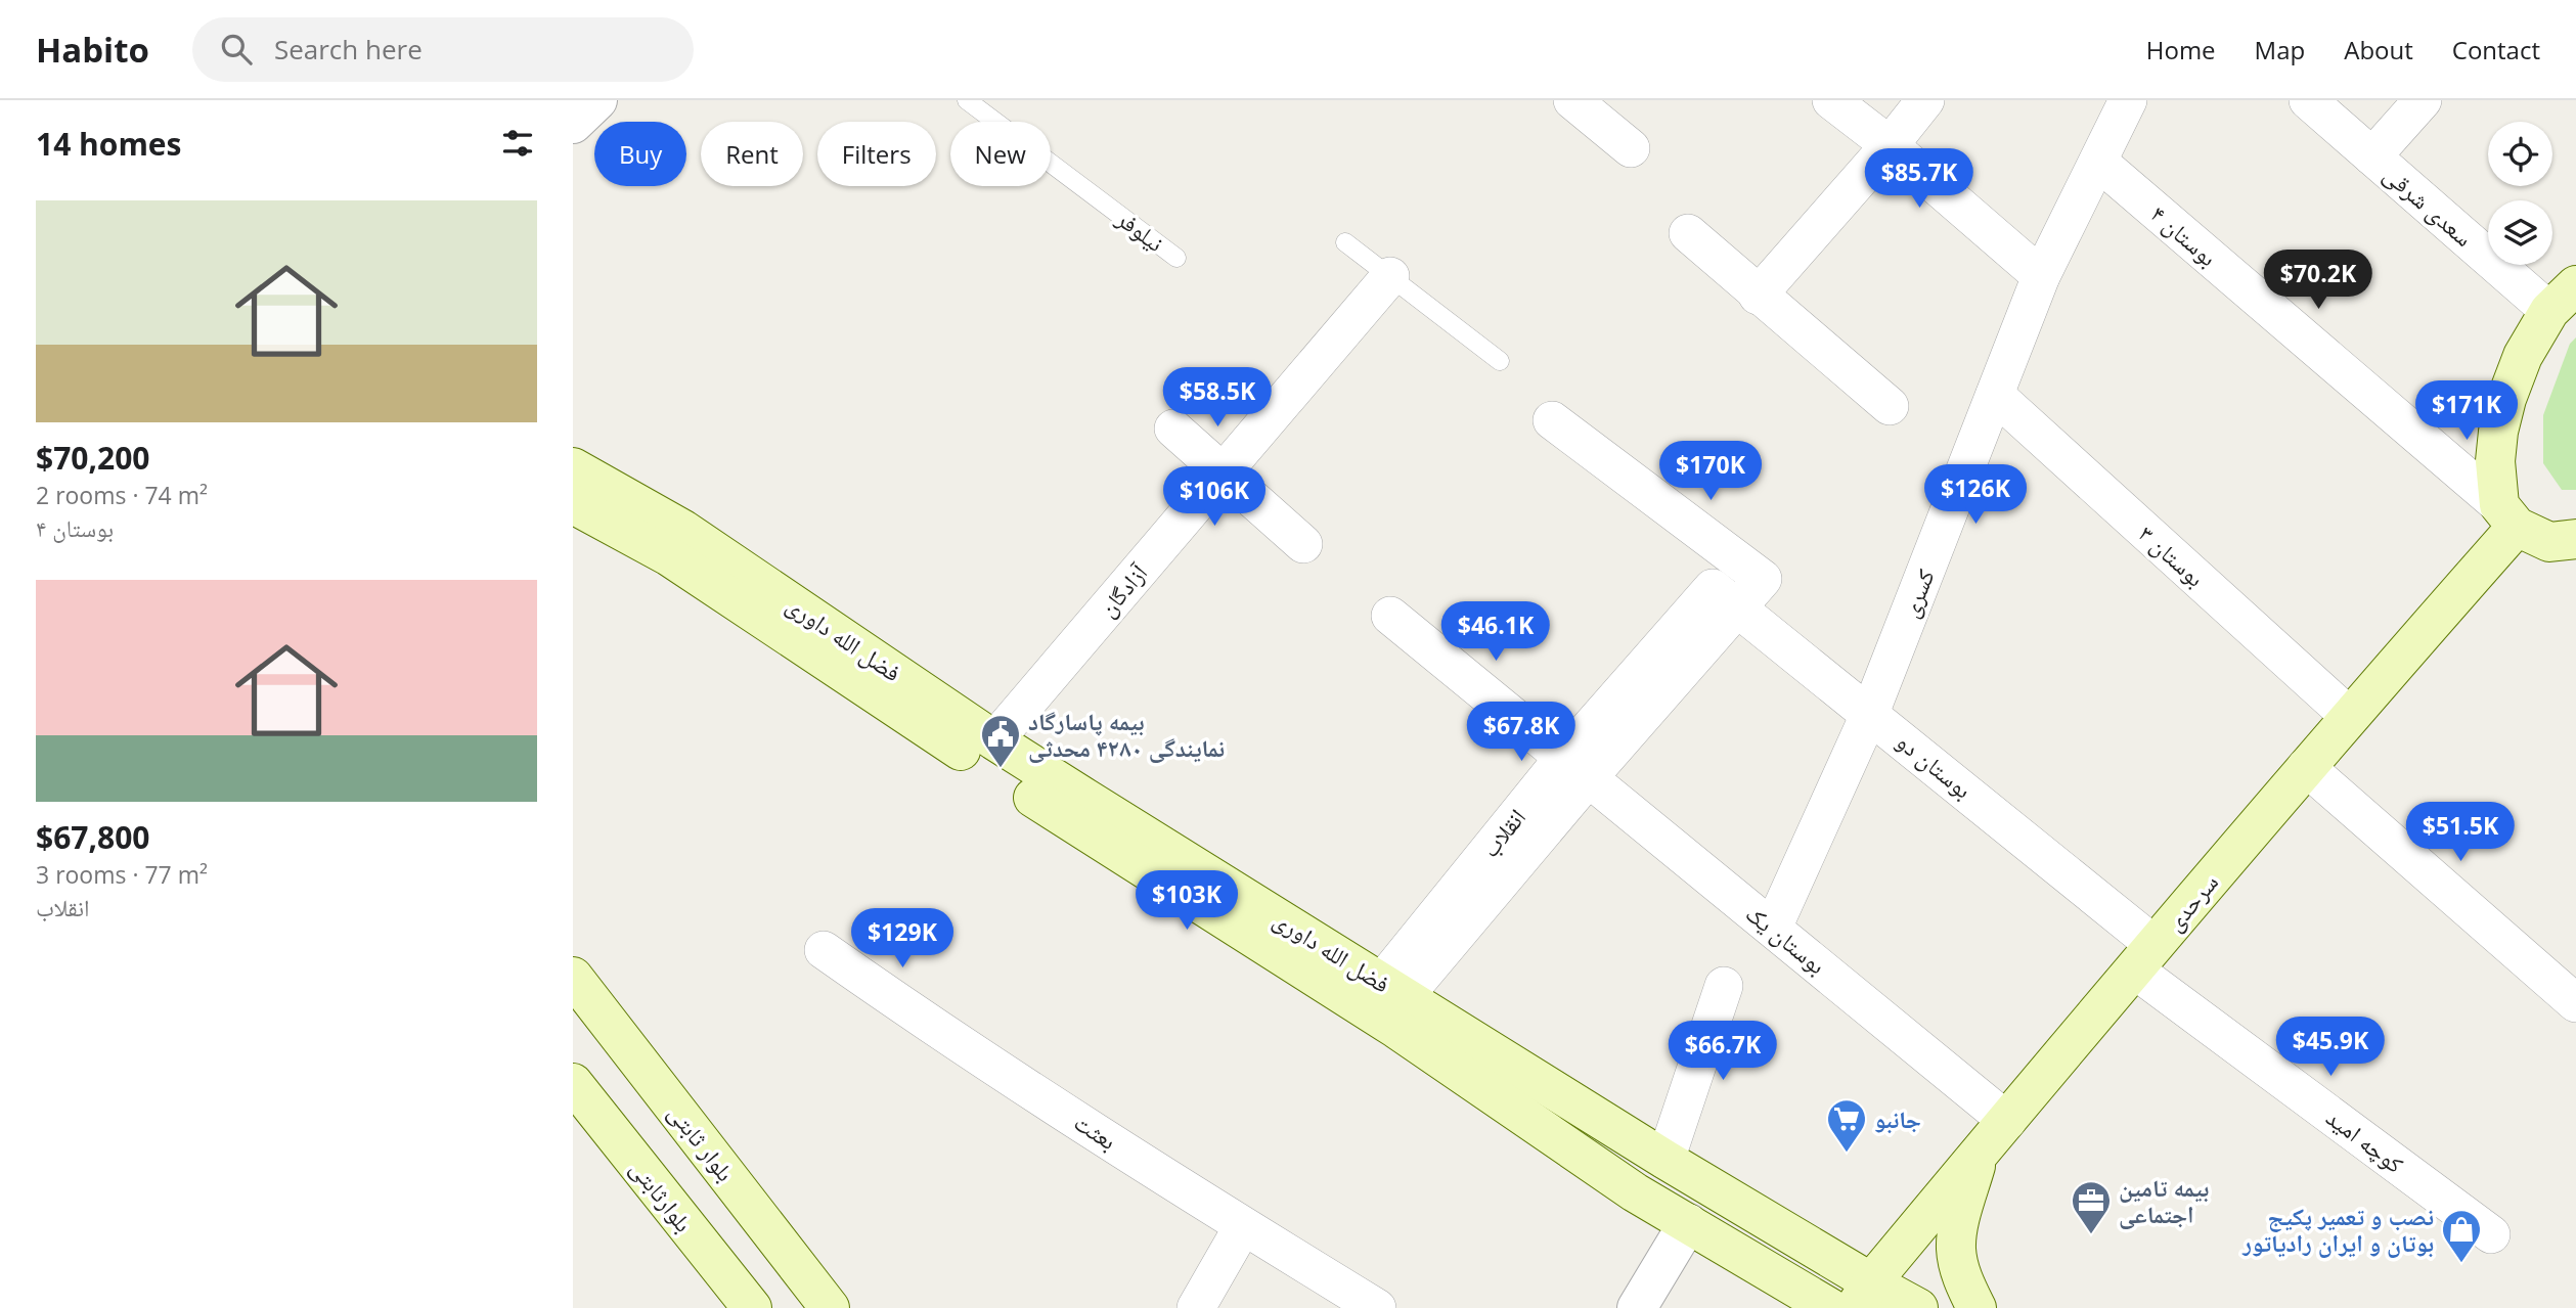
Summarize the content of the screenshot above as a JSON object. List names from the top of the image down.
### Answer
{
  "streets": {
    "main road": [
      "فضل الله داوری",
      "سرحدی",
      "بلوار ثابتی",
      "بلوارثابتی"
    ],
    "street": [
      "سعدی شرقی",
      "بوستان ۴",
      "بوستان ۳",
      "آزادگان",
      "کسری",
      "بوستان دو",
      "انقلاب",
      "بوستان یک",
      "بعثت",
      "کوچه امید"
    ],
    "lane": ["نیلوفر"]
  },
  "crossings": [
    ["بوستان ۴", "کسری"],
    ["بوستان ۴", "سرحدی"],
    ["بوستان ۳", "کسری"],
    ["بوستان ۳", "سرحدی"],
    ["آزادگان", "فضل الله داوری"],
    ["کسری", "بوستان دو"],
    ["کسری", "بوستان یک"],
    ["فضل الله داوری", "انقلاب"],
    ["فضل الله داوری", "سرحدی"],
    ["بوستان دو", "انقلاب"],
    ["بوستان دو", "سرحدی"],
    ["بوستان دو", "کوچه امید"],
    ["انقلاب", "بوستان یک"],
    ["سرحدی", "بوستان یک"],
    ["سرحدی", "کوچه امید"]
  ],
  "places": {
    "public building": ["بیمه پاسارگاد نمایندگی ۴۲۸۰ محدثی"],
    "supermarket": ["جانبو"],
    "office": ["بیمه تامین اجتماعی"],
    "shop": ["نصب و تعمیر پکیج بوتان و ایران رادیاتور"]
  },
  "page": {
    "header": "Habito",
    "search": "Search here",
    "nav": [
      "Home",
      "Map",
      "About",
      "Contact"
    ],
    "heading": "14 homes",
    "chip": [
      "Buy",
      "Rent",
      "Filters",
      "New"
    ],
    "price": [
      "$85.7K",
      "$70.2K",
      "$58.5K",
      "$171K",
      "$170K",
      "$126K",
      "$106K",
      "$46.1K",
      "$67.8K",
      "$51.5K",
      "$103K",
      "$129K",
      "$45.9K",
      "$66.7K"
    ],
    "list": [
      {
        "name": "$70,200",
        "note": "2 rooms · 74 m² · بوستان ۴"
      },
      {
        "name": "$67,800",
        "note": "3 rooms · 77 m² · انقلاب"
      }
    ]
  }
}
